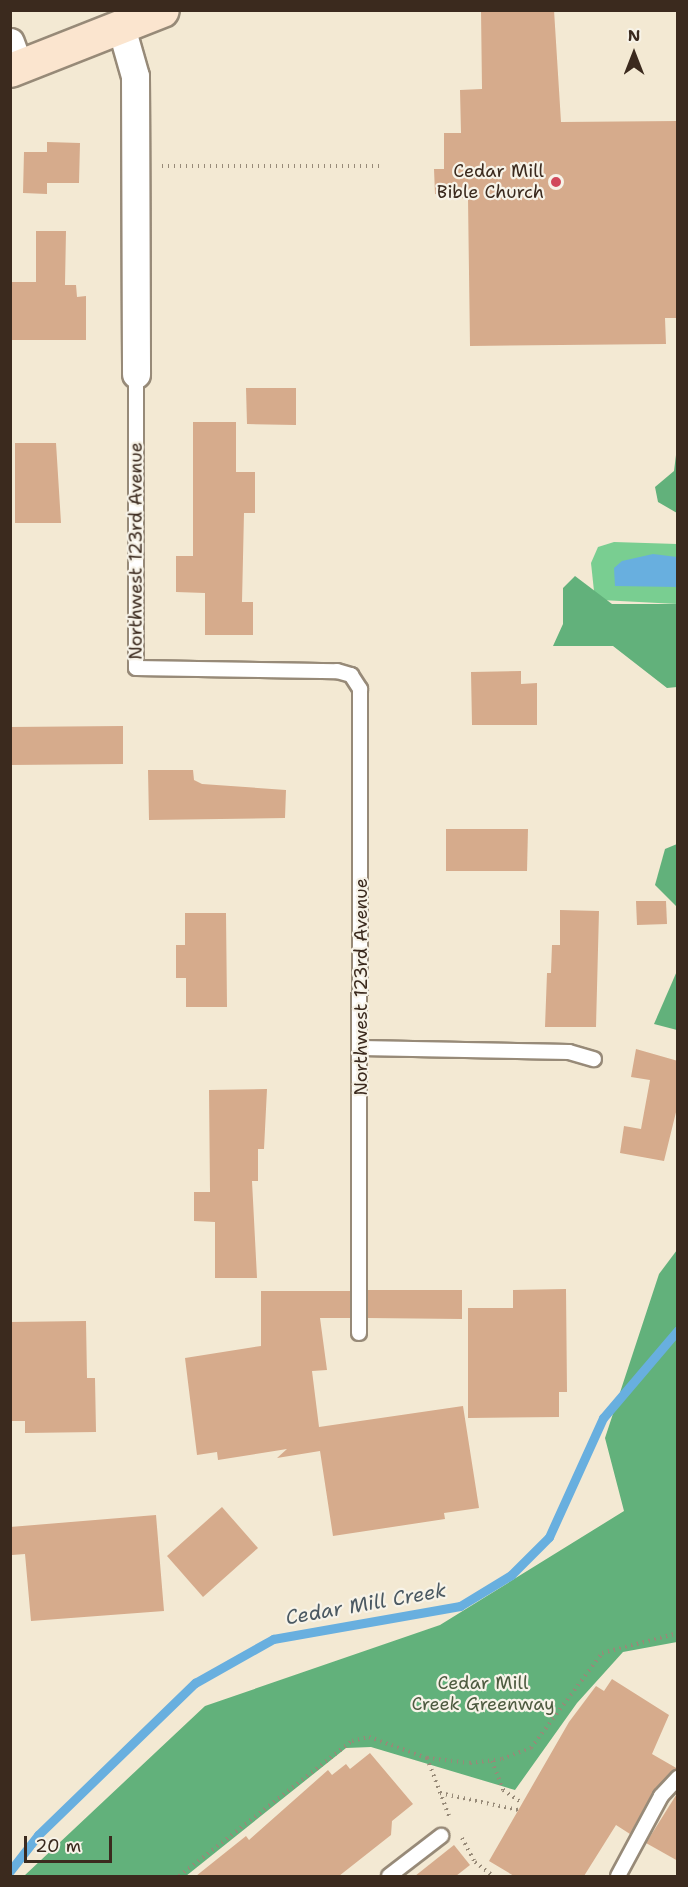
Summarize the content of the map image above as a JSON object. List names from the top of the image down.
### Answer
{
  "streets": {
    "street": ["Northwest 123rd Avenue"]
  },
  "water": ["Cedar Mill Creek"],
  "parks": ["Cedar Mill Creek Greenway"],
  "places": ["Cedar Mill Bible Church"],
  "scale_bar": "20 m",
  "north": "top"
}
